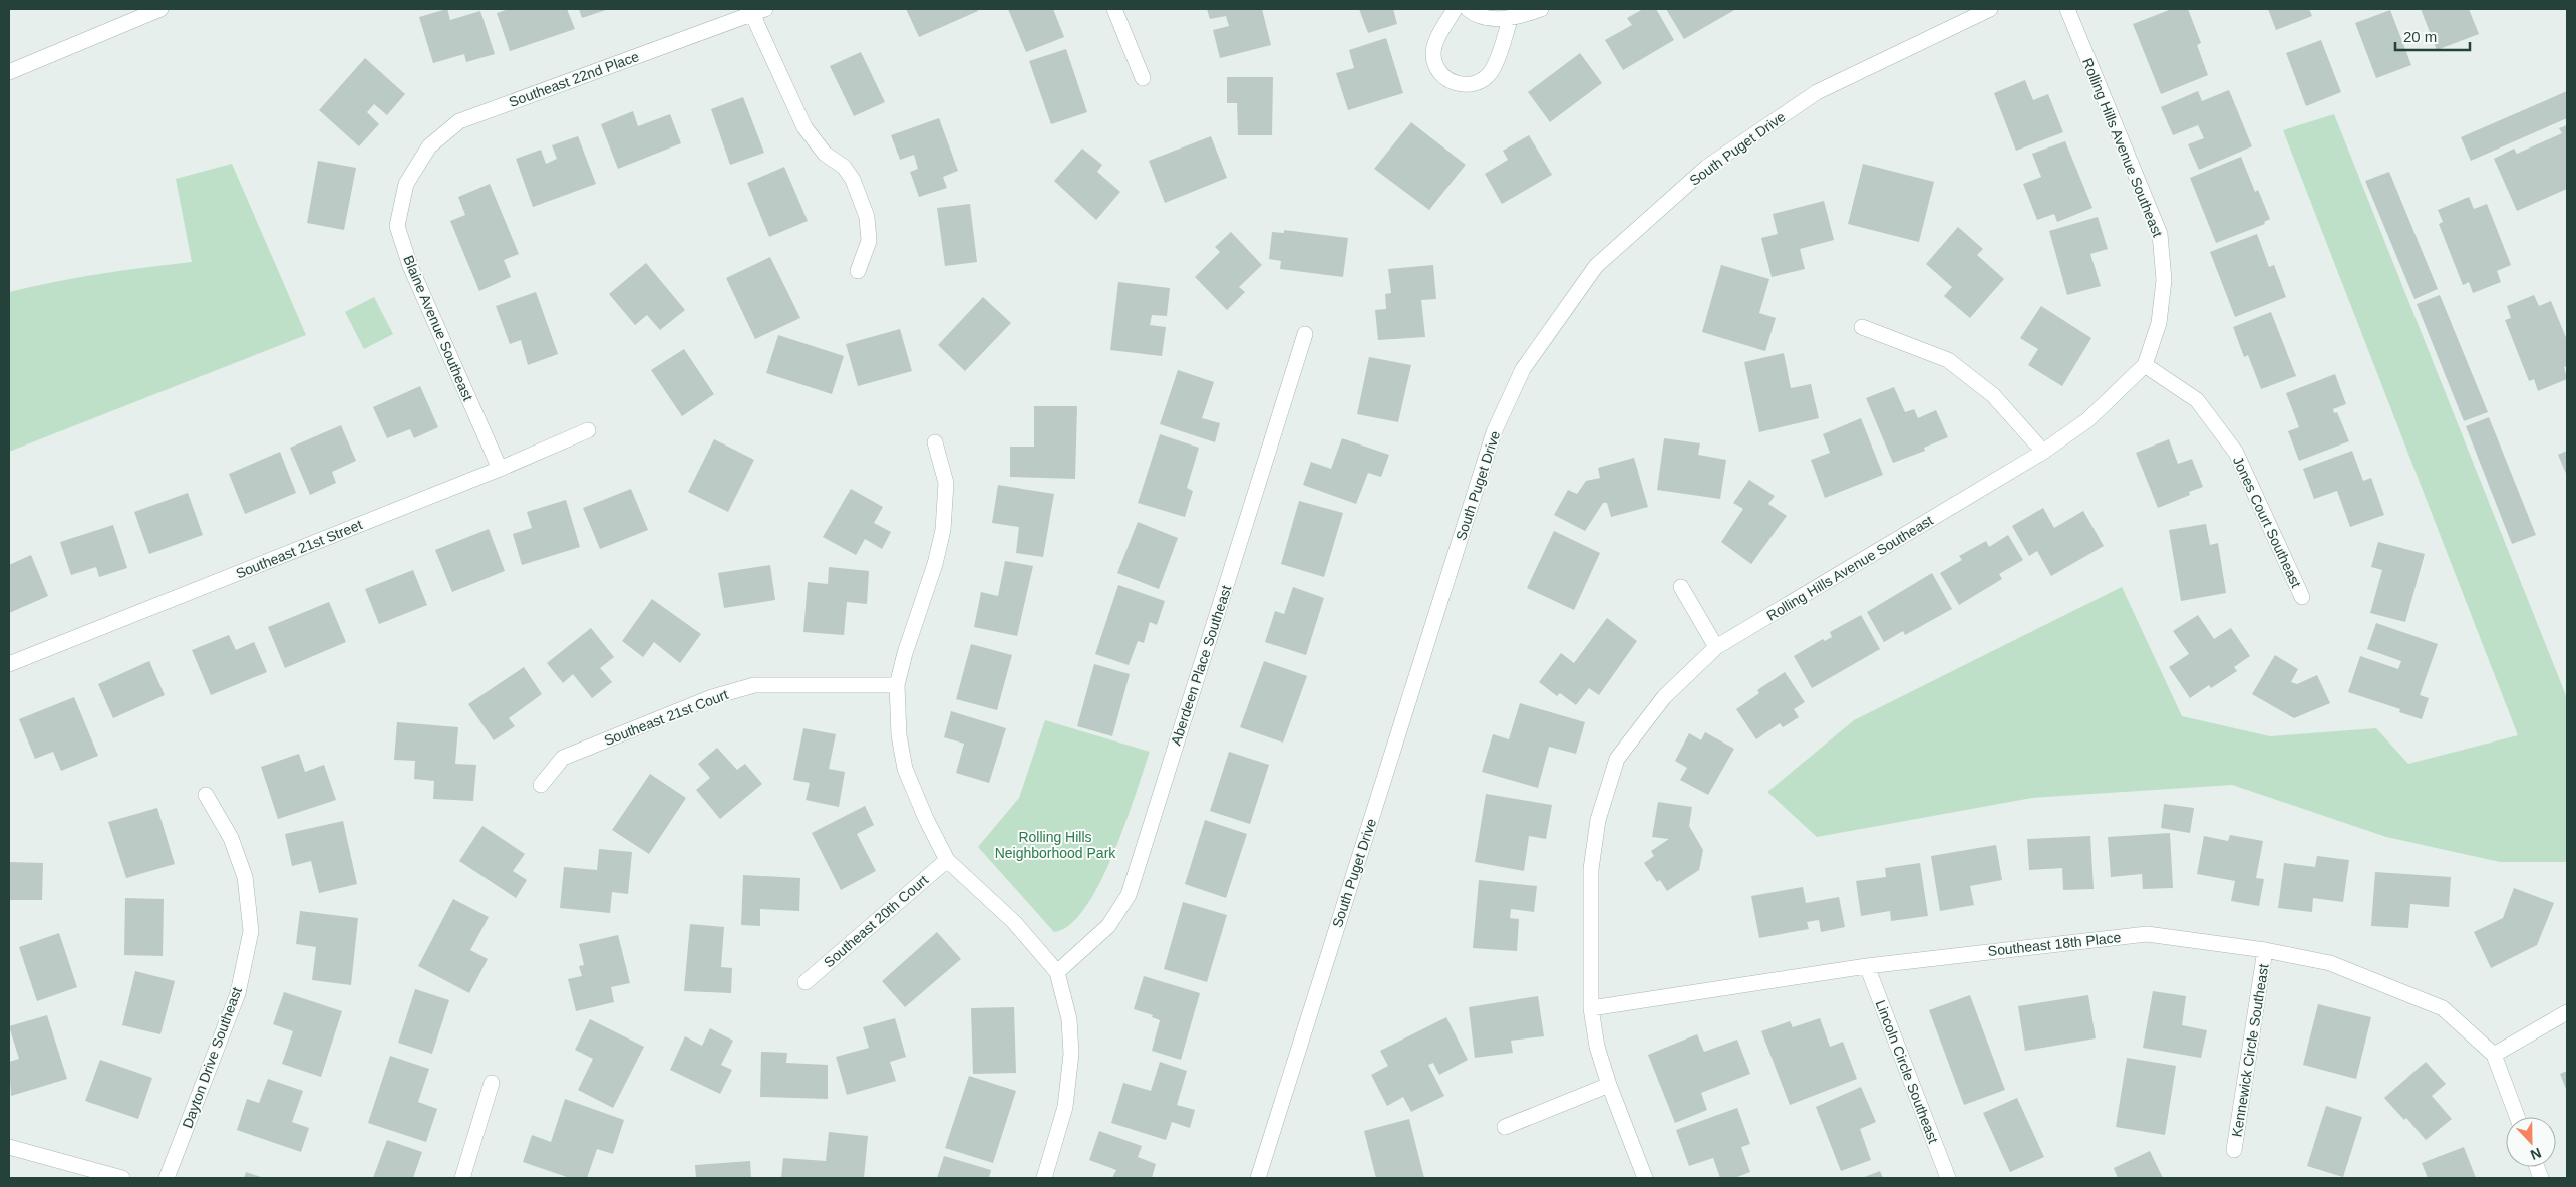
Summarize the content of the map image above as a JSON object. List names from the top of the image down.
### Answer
{
  "streets": {
    "street": [
      "Southeast 22nd Place",
      "Rolling Hills Avenue Southeast",
      "South Puget Drive",
      "Blaine Avenue Southeast",
      "Jones Court Southeast",
      "Southeast 21st Street",
      "Aberdeen Place Southeast",
      "Southeast 21st Court",
      "Southeast 20th Court",
      "Southeast 18th Place",
      "Kennewick Circle Southeast",
      "Dayton Drive Southeast",
      "Lincoln Circle Southeast"
    ]
  },
  "crossings": [
    ["Southeast 22nd Place", "Blaine Avenue Southeast"],
    ["Rolling Hills Avenue Southeast", "Jones Court Southeast"],
    ["Rolling Hills Avenue Southeast", "Southeast 18th Place"],
    ["Blaine Avenue Southeast", "Southeast 21st Street"],
    ["Southeast 18th Place", "Kennewick Circle Southeast"],
    ["Southeast 18th Place", "Lincoln Circle Southeast"]
  ],
  "parks": ["Rolling Hills Neighborhood Park"],
  "scale_bar": "20 m",
  "north": "bottom"
}
